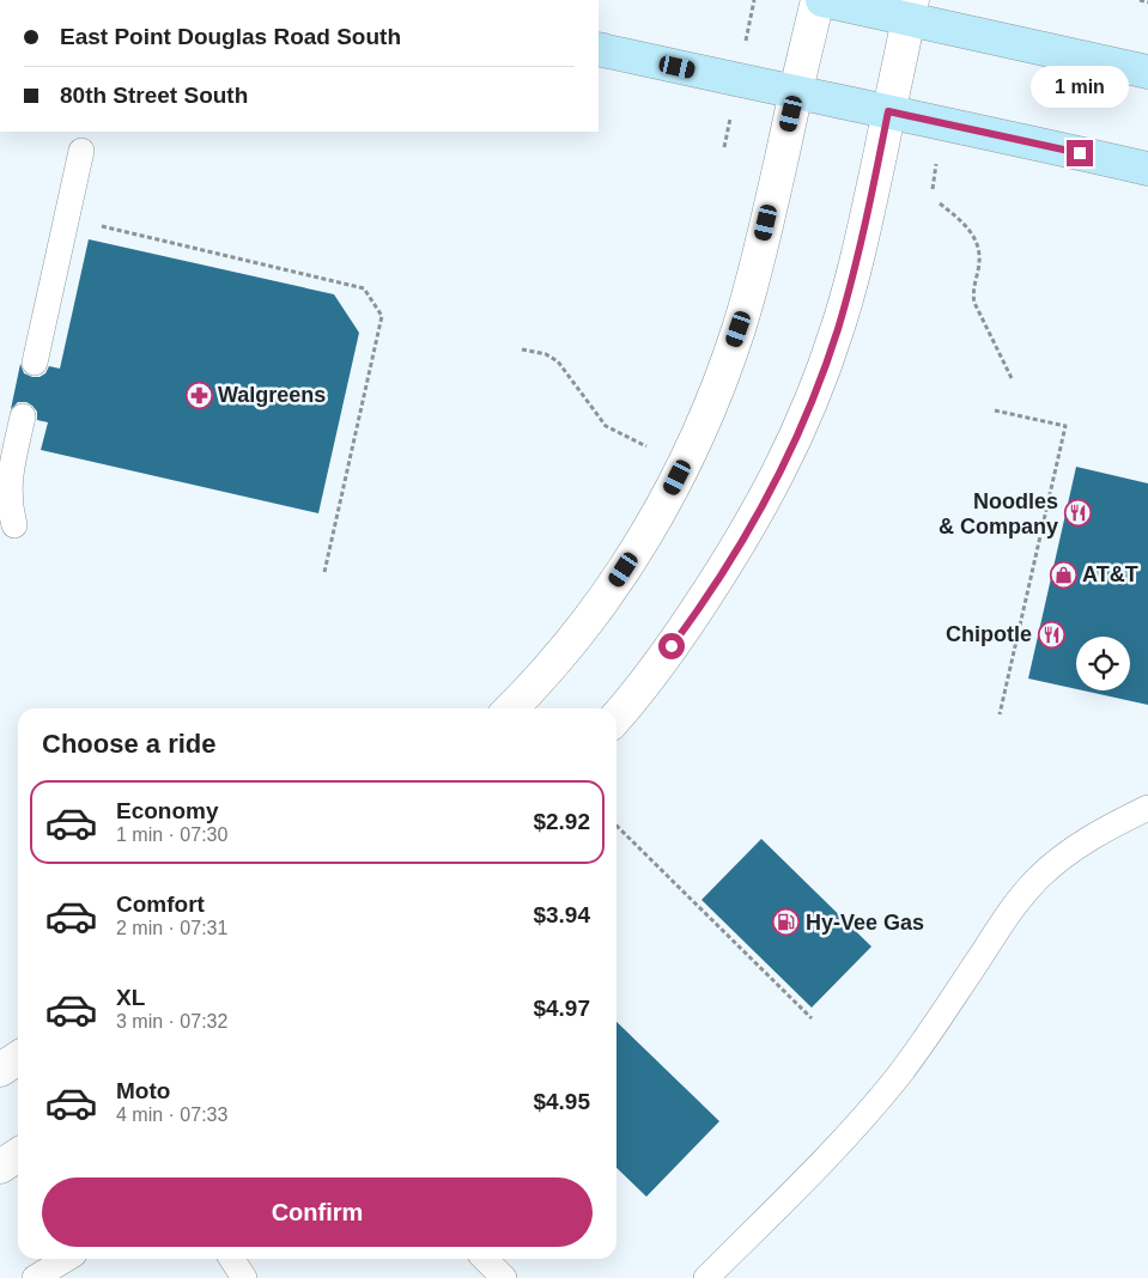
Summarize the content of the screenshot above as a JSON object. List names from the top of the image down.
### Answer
{
  "places": {
    "pharmacy": ["Walgreens"],
    "restaurant": ["Noodles & Company", "Chipotle"],
    "shop": ["AT&T"],
    "fuel station": ["Hy-Vee Gas"]
  },
  "page": {
    "banner": ["East Point Douglas Road South", "80th Street South"],
    "bubble": "1 min",
    "heading": "Choose a ride",
    "list": [
      {
        "name": "Economy",
        "note": "1 min · 07:30",
        "value": "$2.92"
      },
      {
        "name": "Comfort",
        "note": "2 min · 07:31",
        "value": "$3.94"
      },
      {
        "name": "XL",
        "note": "3 min · 07:32",
        "value": "$4.97"
      },
      {
        "name": "Moto",
        "note": "4 min · 07:33",
        "value": "$4.95"
      }
    ],
    "buttons": "Confirm"
  }
}
